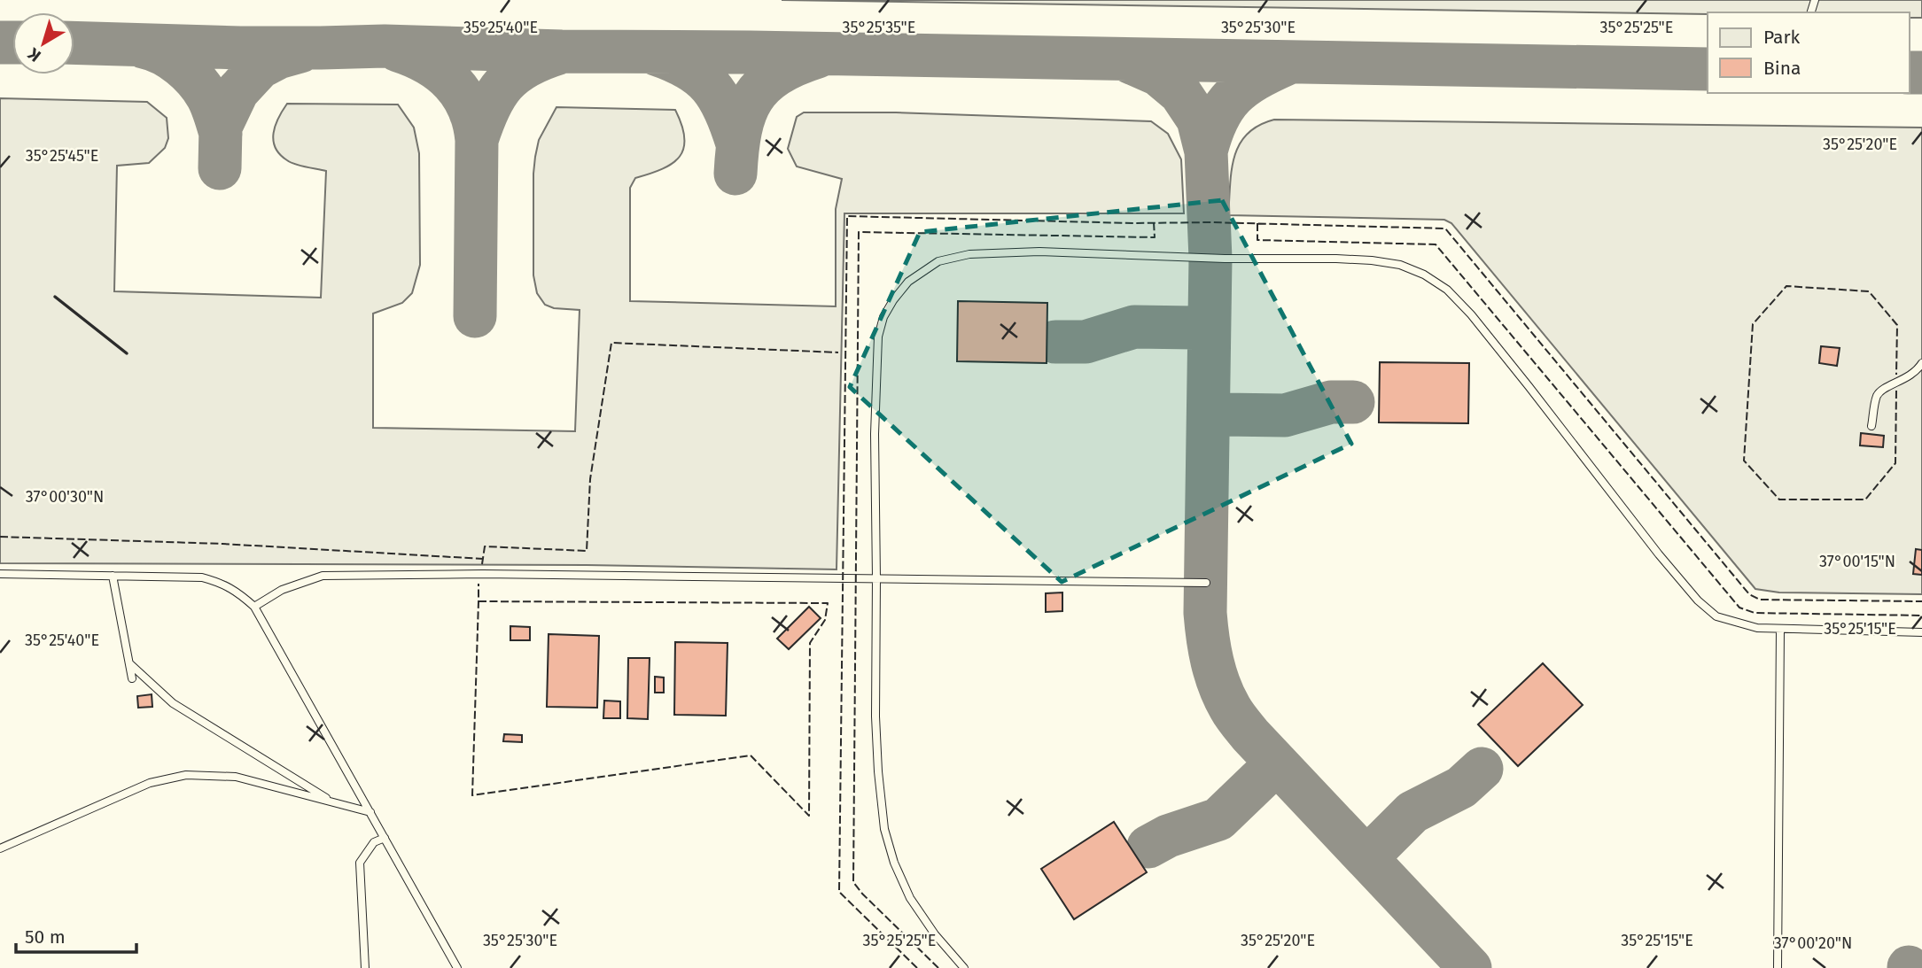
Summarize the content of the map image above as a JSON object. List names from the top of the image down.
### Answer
{
  "legend": ["Park", "Bina"],
  "scale_bar": "50 m",
  "north": "bottom left",
  "coordinates": [
    "35°25'40\"E",
    "35°25'35\"E",
    "35°25'30\"E",
    "35°25'25\"E",
    "35°25'20\"E",
    "35°25'45\"E",
    "37°00'30\"N",
    "37°00'15\"N",
    "35°25'15\"E",
    "37°00'20\"N"
  ]
}
